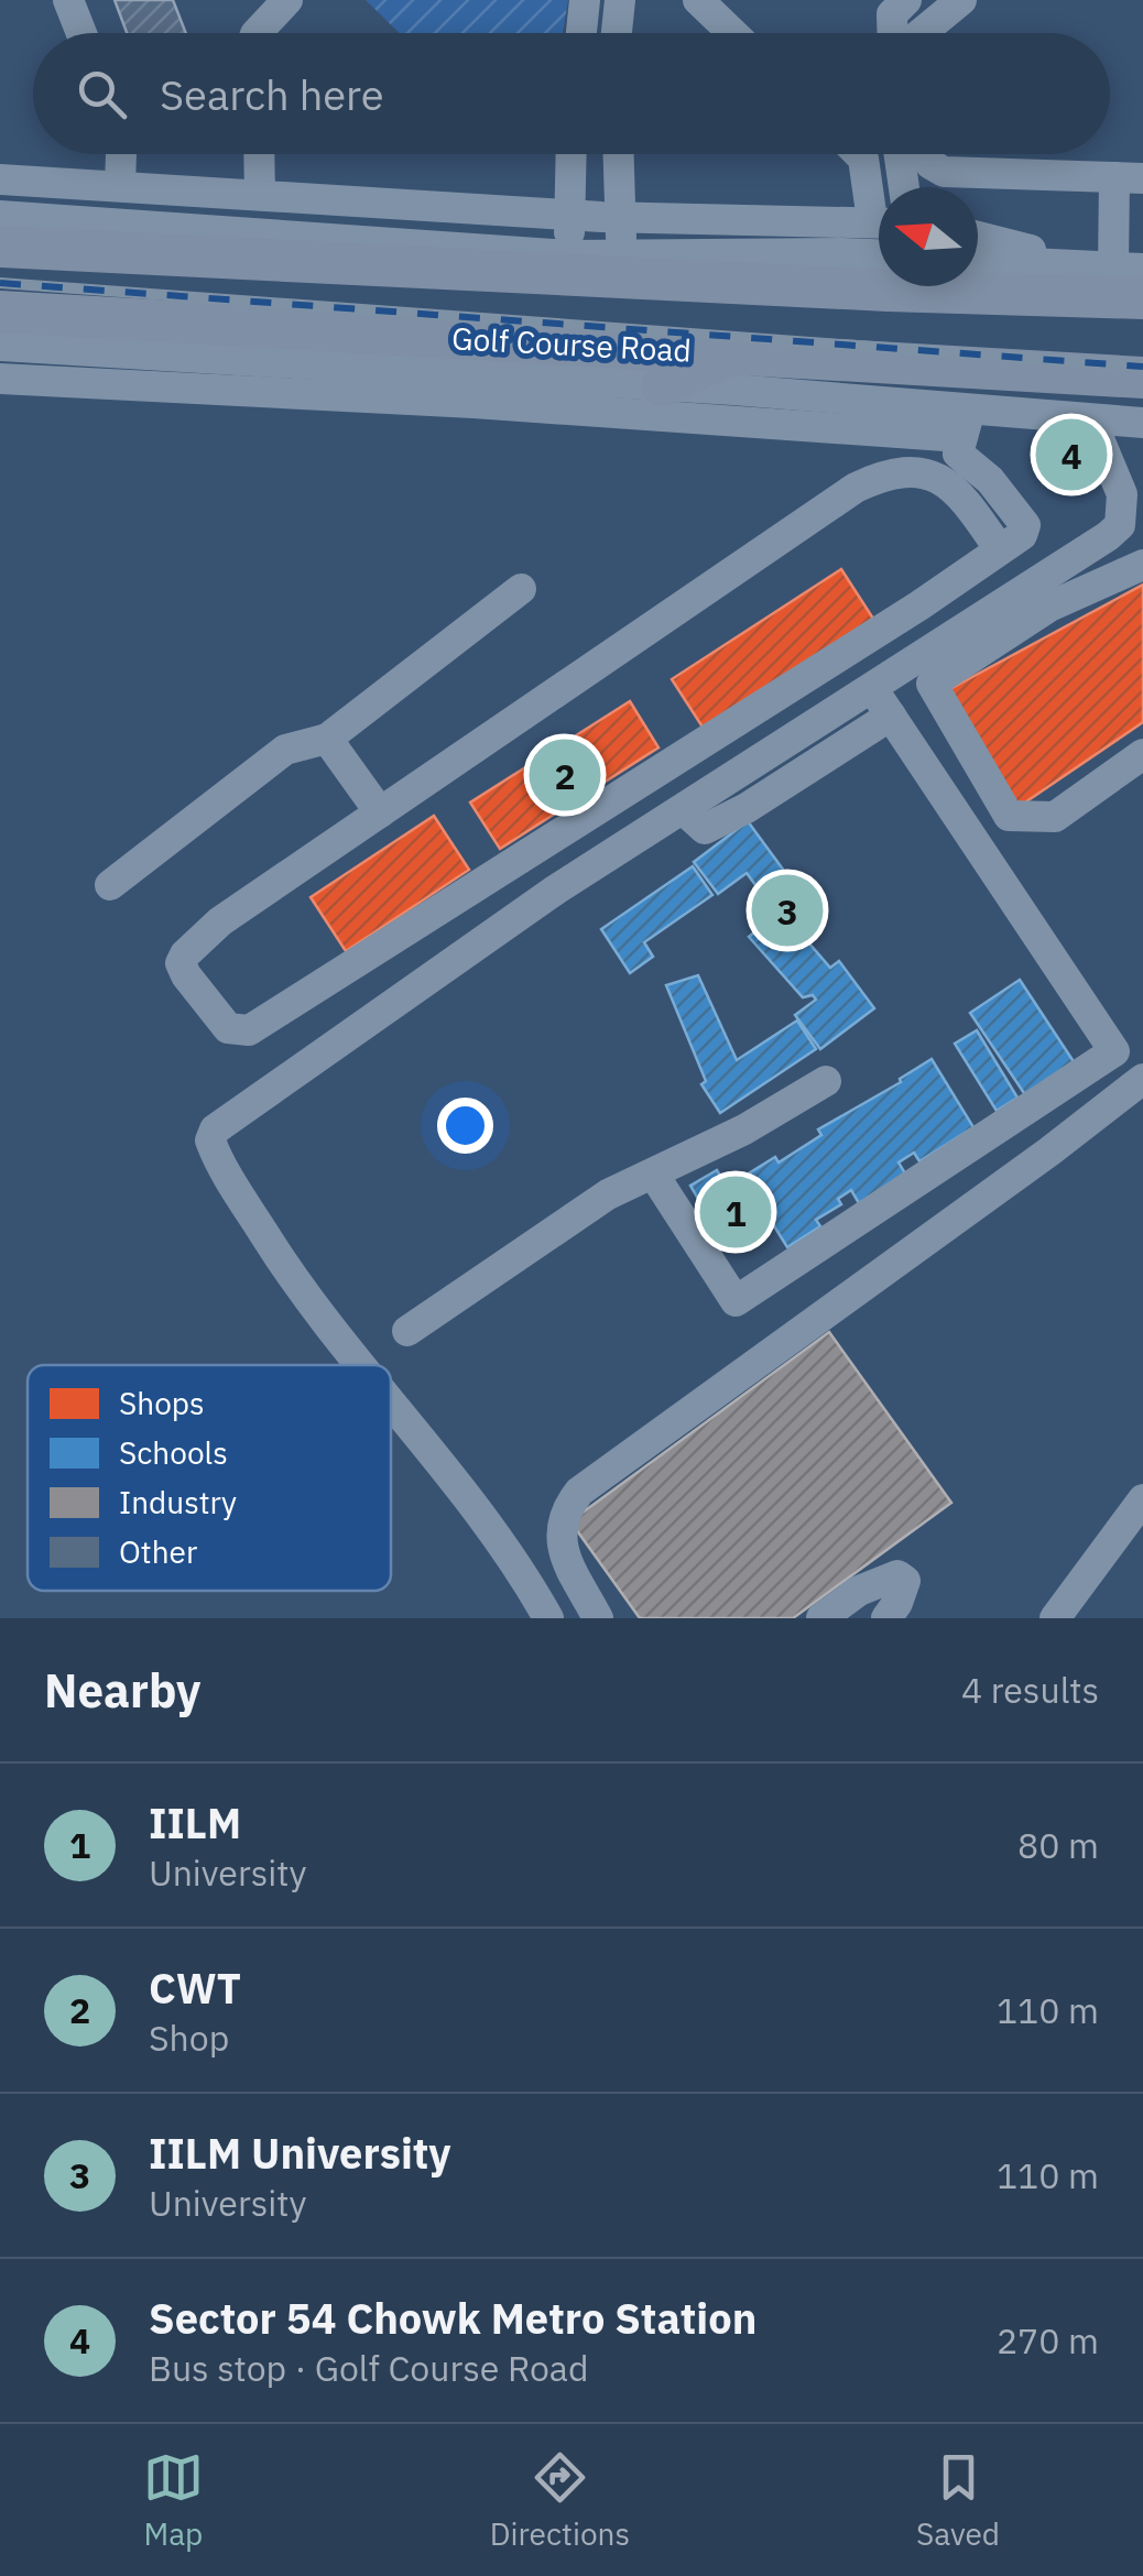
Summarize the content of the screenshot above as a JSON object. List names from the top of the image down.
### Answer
{
  "streets": {
    "main road": ["Golf Course Road"]
  },
  "legend": [
    "Shops",
    "Schools",
    "Industry",
    "Other"
  ],
  "north": "left",
  "page": {
    "search": "Search here",
    "pins": [
      "4",
      "2",
      "3",
      "1"
    ],
    "heading": ["Nearby", "4 results"],
    "list": [
      {
        "mark": "1",
        "name": "IILM",
        "note": "University",
        "value": "80 m"
      },
      {
        "mark": "2",
        "name": "CWT",
        "note": "Shop",
        "value": "110 m"
      },
      {
        "mark": "3",
        "name": "IILM University",
        "note": "University",
        "value": "110 m"
      },
      {
        "mark": "4",
        "name": "Sector 54 Chowk Metro Station",
        "note": "Bus stop · Golf Course Road",
        "value": "270 m"
      }
    ],
    "nav": ["Map", "Directions", "Saved"]
  }
}
